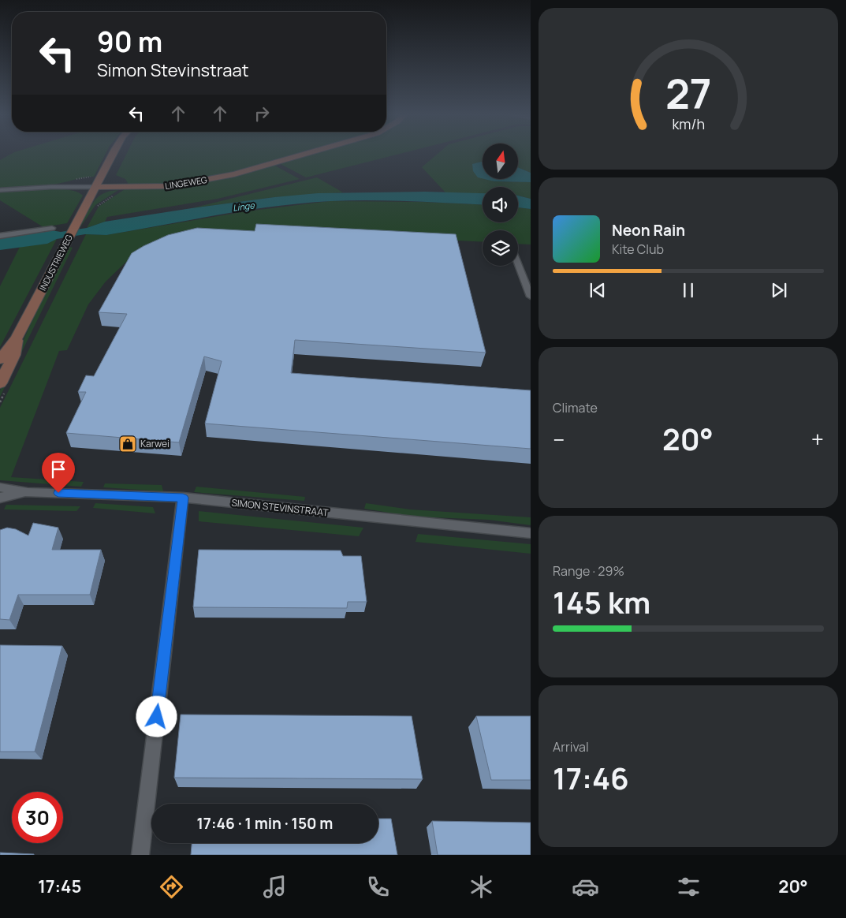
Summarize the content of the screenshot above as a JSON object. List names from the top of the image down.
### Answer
{
  "streets": {
    "main road": ["LINGEWEG", "INDUSTRIEWEG"],
    "street": ["SIMON STEVINSTRAAT"]
  },
  "crossings": [
    ["LINGEWEG", "INDUSTRIEWEG"]
  ],
  "water": ["Linge"],
  "places": {
    "shop": ["Karwei"]
  },
  "north": "top",
  "page": {
    "turn": ["90 m", "Simon Stevinstraat"],
    "song": ["Neon Rain", "Kite Club"],
    "tile": [
      "Climate",
      ["Range · 29%", "145 km"],
      ["Arrival", "17:46"]
    ],
    "heat": ["−", "20°", "+"],
    "limit": "30",
    "trip": "17:46 · 1 min · 150 m",
    "tabs": ["17:45", "20°"],
    "gauge": ["27", "km/h"]
  }
}
